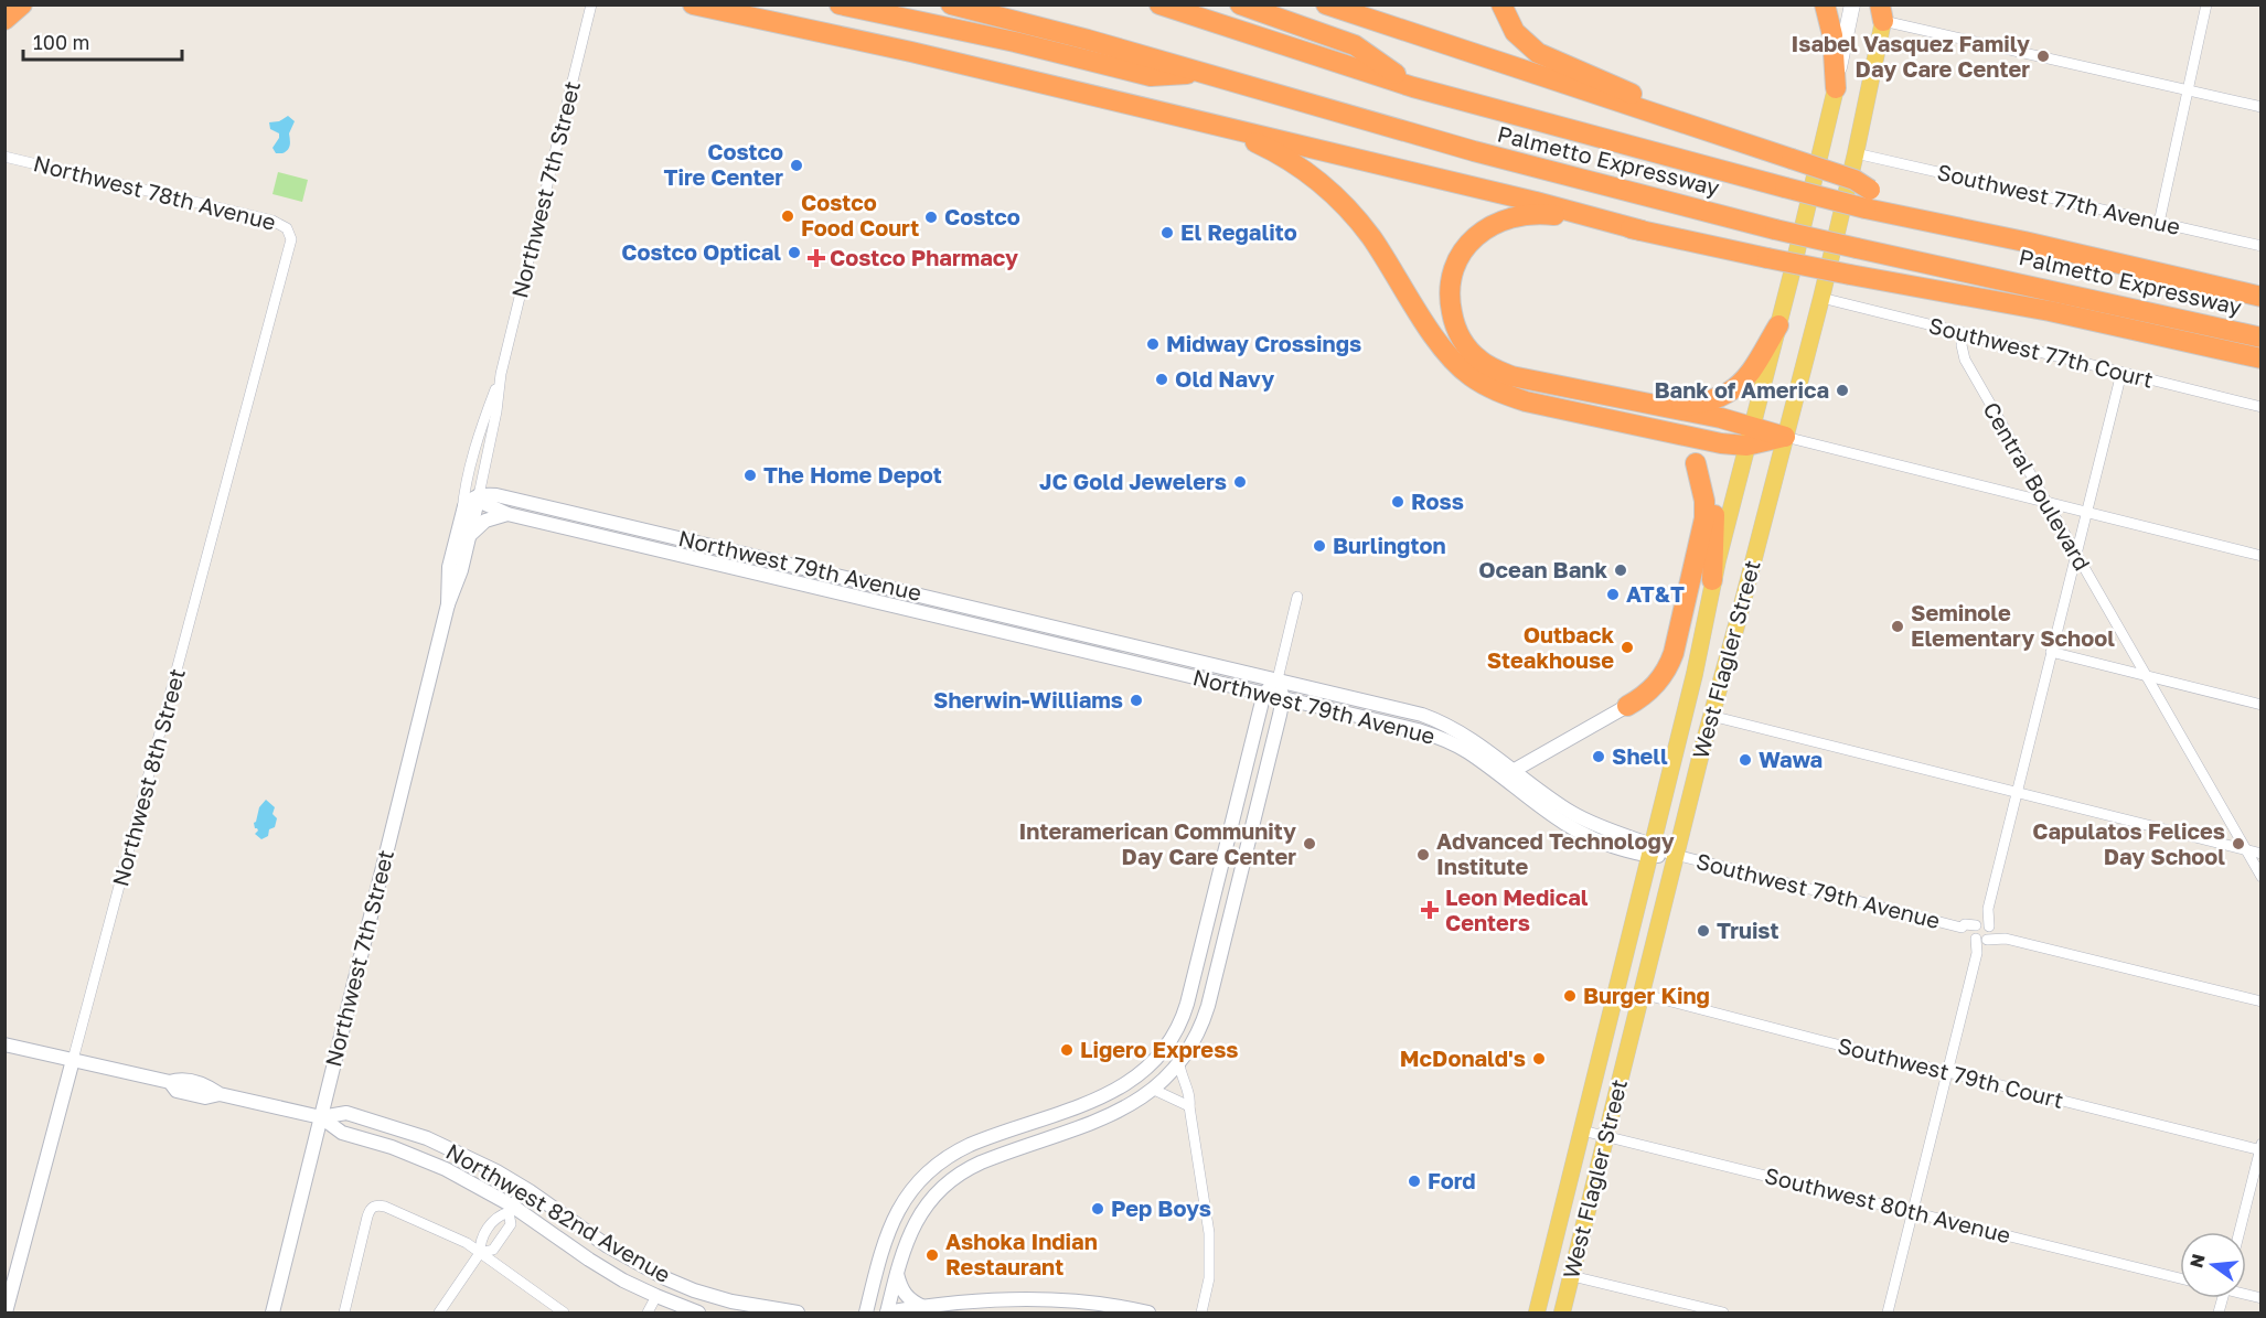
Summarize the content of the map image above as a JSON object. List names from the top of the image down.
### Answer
{
  "streets": {
    "highway": ["Palmetto Expressway"],
    "main road": ["West Flagler Street"],
    "street": [
      "Northwest 7th Street",
      "Northwest 78th Avenue",
      "Southwest 77th Avenue",
      "Southwest 77th Court",
      "Central Boulevard",
      "Northwest 79th Avenue",
      "Northwest 8th Street",
      "Southwest 79th Avenue",
      "Southwest 79th Court",
      "Southwest 80th Avenue",
      "Northwest 82nd Avenue"
    ]
  },
  "crossings": [
    ["Northwest 7th Street", "Northwest 79th Avenue"],
    ["Northwest 7th Street", "Northwest 82nd Avenue"],
    ["Northwest 78th Avenue", "Northwest 8th Street"],
    ["Southwest 77th Avenue", "West Flagler Street"],
    ["Southwest 77th Court", "Central Boulevard"],
    ["Southwest 77th Court", "West Flagler Street"],
    ["Northwest 79th Avenue", "West Flagler Street"],
    ["Northwest 79th Avenue", "Southwest 79th Avenue"],
    ["West Flagler Street", "Southwest 79th Avenue"],
    ["West Flagler Street", "Southwest 79th Court"],
    ["West Flagler Street", "Southwest 80th Avenue"],
    ["Northwest 8th Street", "Northwest 82nd Avenue"]
  ],
  "places": {
    "other": [
      "Isabel Vasquez Family Day Care Center",
      "Costco Tire Center",
      "Costco Food Court",
      "Costco",
      "El Regalito",
      "Costco Optical",
      "Midway Crossings",
      "Old Navy",
      "Bank of America",
      "The Home Depot",
      "JC Gold Jewelers",
      "Ross",
      "Burlington",
      "Ocean Bank",
      "AT&T",
      "Seminole Elementary School",
      "Outback Steakhouse",
      "Sherwin-Williams",
      "Shell",
      "Wawa",
      "Interamerican Community Day Care Center",
      "Capulatos Felices Day School",
      "Advanced Technology Institute",
      "Truist",
      "Burger King",
      "Ligero Express",
      "McDonald's",
      "Ford",
      "Pep Boys",
      "Ashoka Indian Restaurant"
    ],
    "health": ["Costco Pharmacy", "Leon Medical Centers"]
  },
  "scale_bar": "100 m",
  "north": "left"
}
